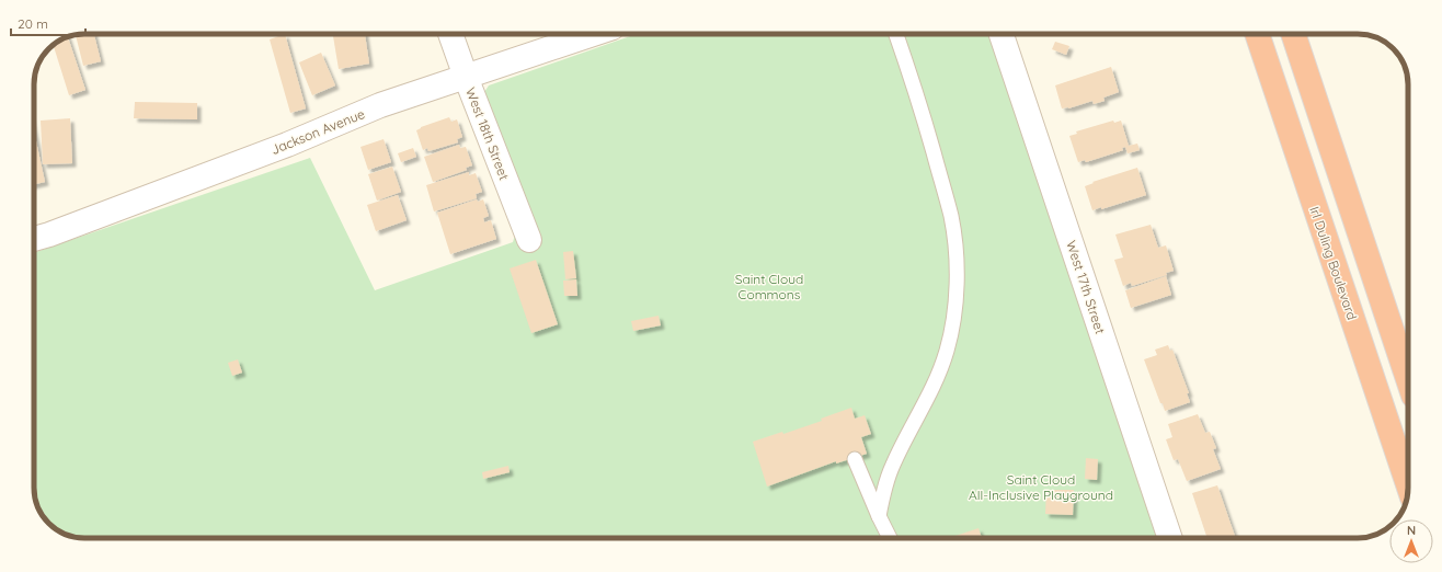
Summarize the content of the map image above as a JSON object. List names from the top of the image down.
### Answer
{
  "streets": {
    "highway": ["Irl Duling Boulevard"],
    "street": ["Jackson Avenue", "West 18th Street", "West 17th Street"]
  },
  "crossings": [
    ["Jackson Avenue", "West 18th Street"]
  ],
  "parks": ["Saint Cloud Commons", "Saint Cloud All-Inclusive Playground"],
  "scale_bar": "20 m",
  "north": "top"
}
